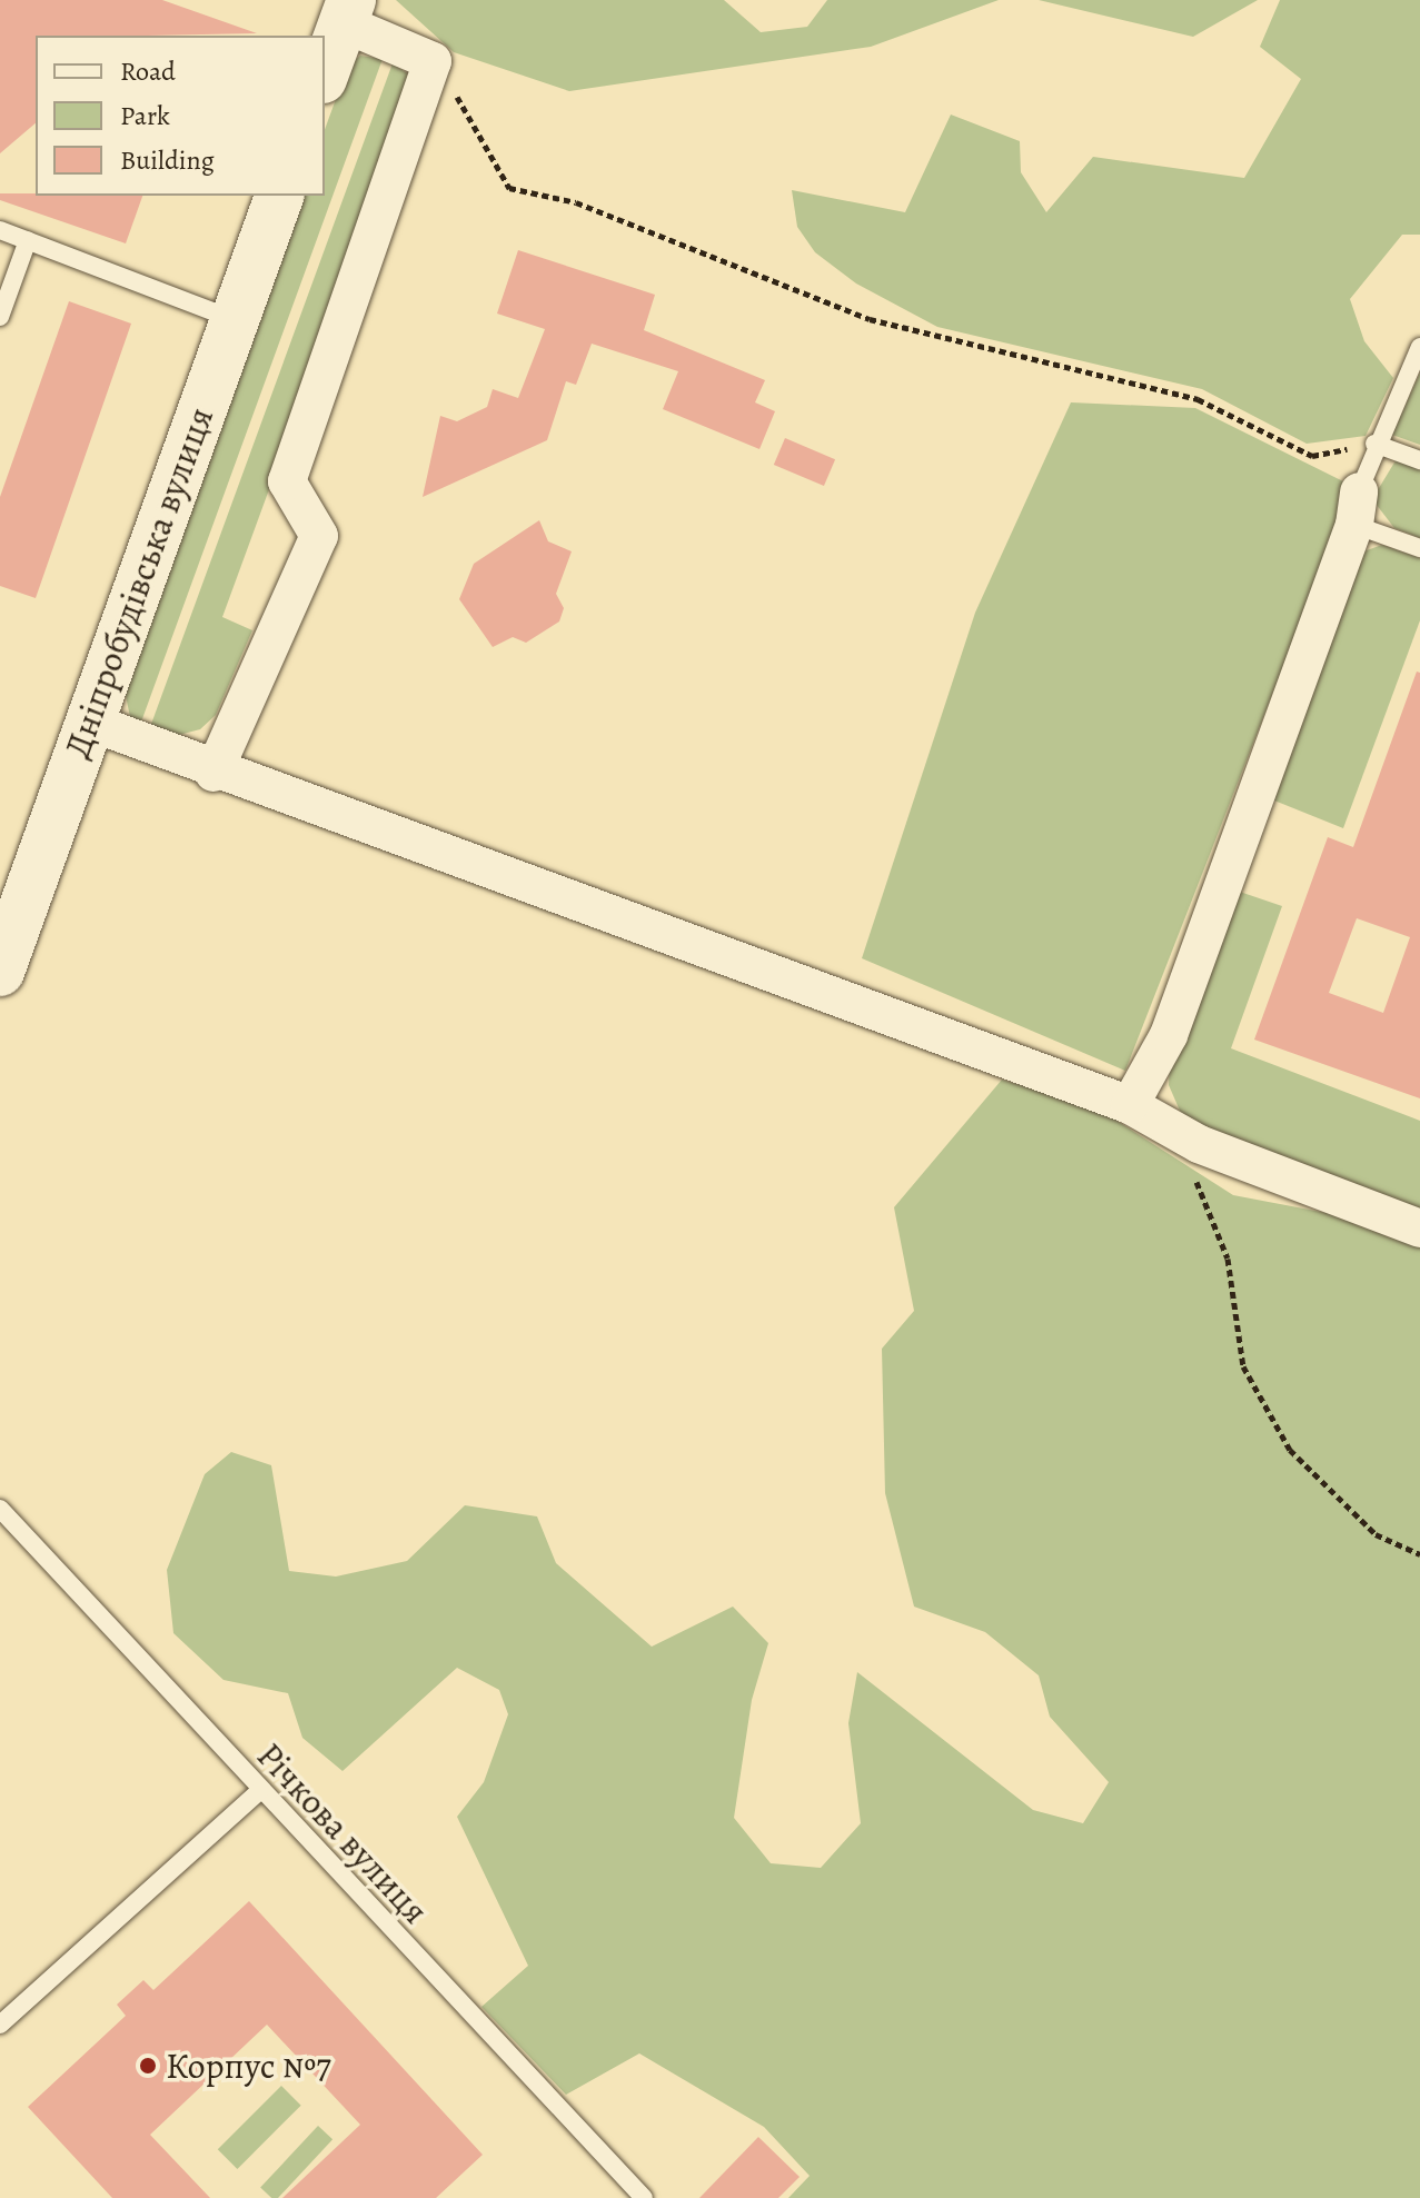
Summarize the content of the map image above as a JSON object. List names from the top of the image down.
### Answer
{
  "streets": {
    "street": ["Дніпробудівська вулиця"],
    "lane": ["Річкова вулиця"]
  },
  "places": ["Корпус №7"],
  "legend": ["Road", "Park", "Building"]
}
